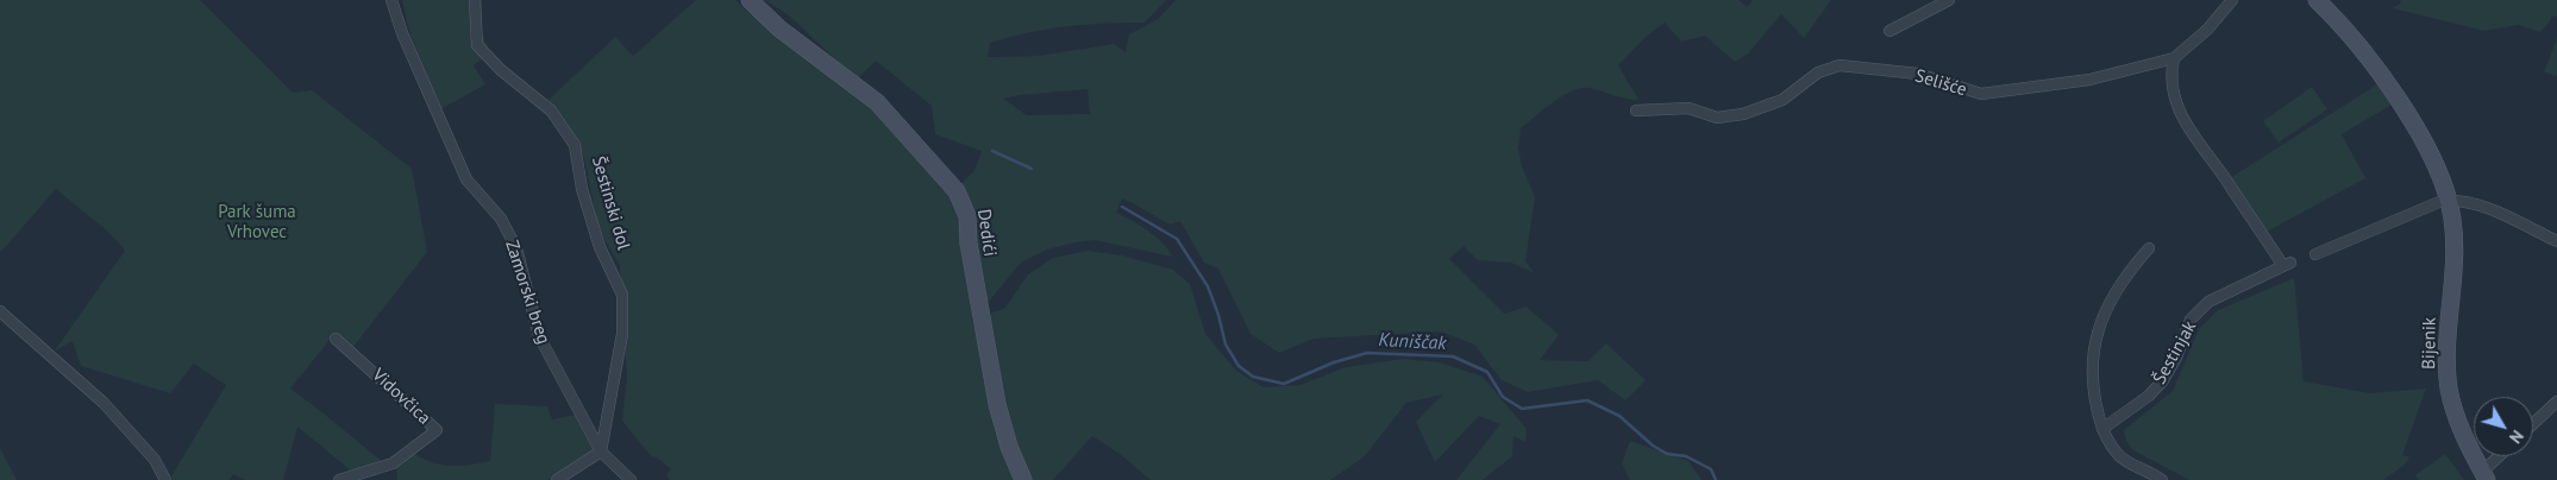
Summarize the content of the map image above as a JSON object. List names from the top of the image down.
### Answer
{
  "streets": {
    "street": [
      "Selišće",
      "Šestinski dol",
      "Dedići",
      "Zamorski breg",
      "Bijenik",
      "Šestinjak",
      "Vidovčica"
    ]
  },
  "crossings": [
    ["Selišće", "Šestinjak"],
    ["Šestinski dol", "Zamorski breg"]
  ],
  "water": ["Kuniščak"],
  "parks": ["Park šuma Vrhovec"],
  "north": "bottom right"
}
